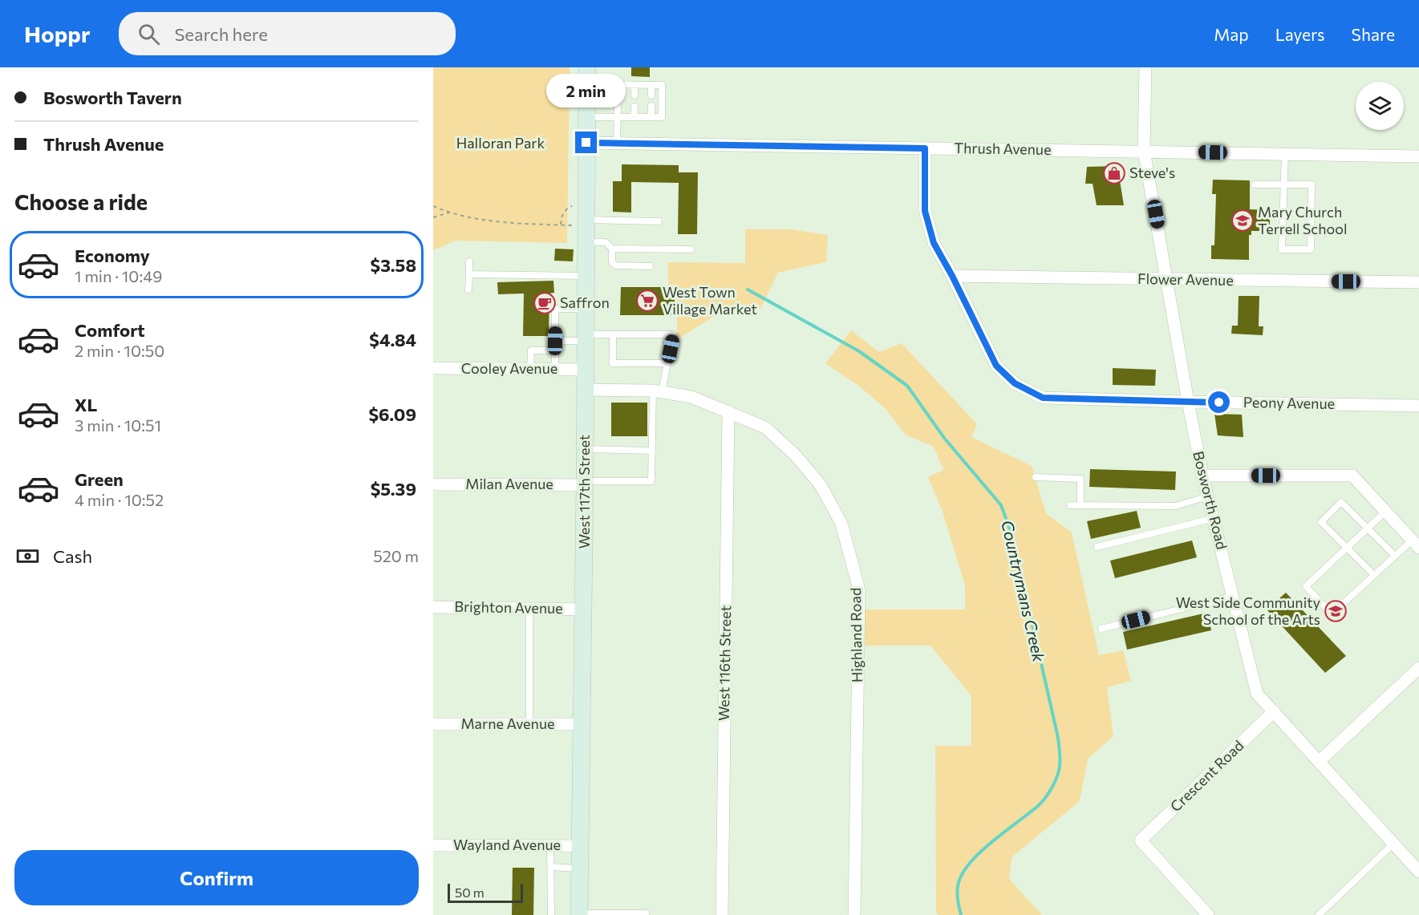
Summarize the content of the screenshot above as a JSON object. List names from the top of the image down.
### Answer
{
  "streets": {
    "main road": ["West 117th Street"],
    "street": [
      "Thrush Avenue",
      "Flower Avenue",
      "Cooley Avenue",
      "Peony Avenue",
      "Milan Avenue",
      "Bosworth Road",
      "Brighton Avenue",
      "Highland Road",
      "West 116th Street",
      "Marne Avenue",
      "Crescent Road",
      "Wayland Avenue"
    ]
  },
  "crossings": [
    ["Thrush Avenue", "West 117th Street"],
    ["Thrush Avenue", "Bosworth Road"],
    ["Flower Avenue", "Peony Avenue"],
    ["Flower Avenue", "Bosworth Road"],
    ["Cooley Avenue", "West 117th Street"],
    ["Peony Avenue", "Bosworth Road"],
    ["Milan Avenue", "West 117th Street"],
    ["West 117th Street", "Brighton Avenue"],
    ["West 117th Street", "Highland Road"],
    ["West 117th Street", "Marne Avenue"],
    ["West 117th Street", "Wayland Avenue"],
    ["Bosworth Road", "Crescent Road"],
    ["Highland Road", "West 116th Street"]
  ],
  "water": ["Countrymans Creek"],
  "parks": ["Halloran Park"],
  "places": {
    "shop": ["Steve's"],
    "school or university": ["Mary Church Terrell School", "West Side Community School of the Arts"],
    "supermarket": ["West Town Village Market"],
    "cafe": ["Saffron"]
  },
  "scale_bar": "50 m",
  "page": {
    "header": "Hoppr",
    "search": "Search here",
    "nav": ["Map", "Layers", "Share"],
    "banner": ["Bosworth Tavern", "Thrush Avenue"],
    "bubble": "2 min",
    "heading": "Choose a ride",
    "list": [
      {
        "name": "Economy",
        "note": "1 min · 10:49",
        "value": "$3.58"
      },
      {
        "name": "Comfort",
        "note": "2 min · 10:50",
        "value": "$4.84"
      },
      {
        "name": "XL",
        "note": "3 min · 10:51",
        "value": "$6.09"
      },
      {
        "name": "Green",
        "note": "4 min · 10:52",
        "value": "$5.39"
      }
    ],
    "pay": ["Cash", "520 m"],
    "buttons": "Confirm",
    "scale": "50 m"
  }
}
